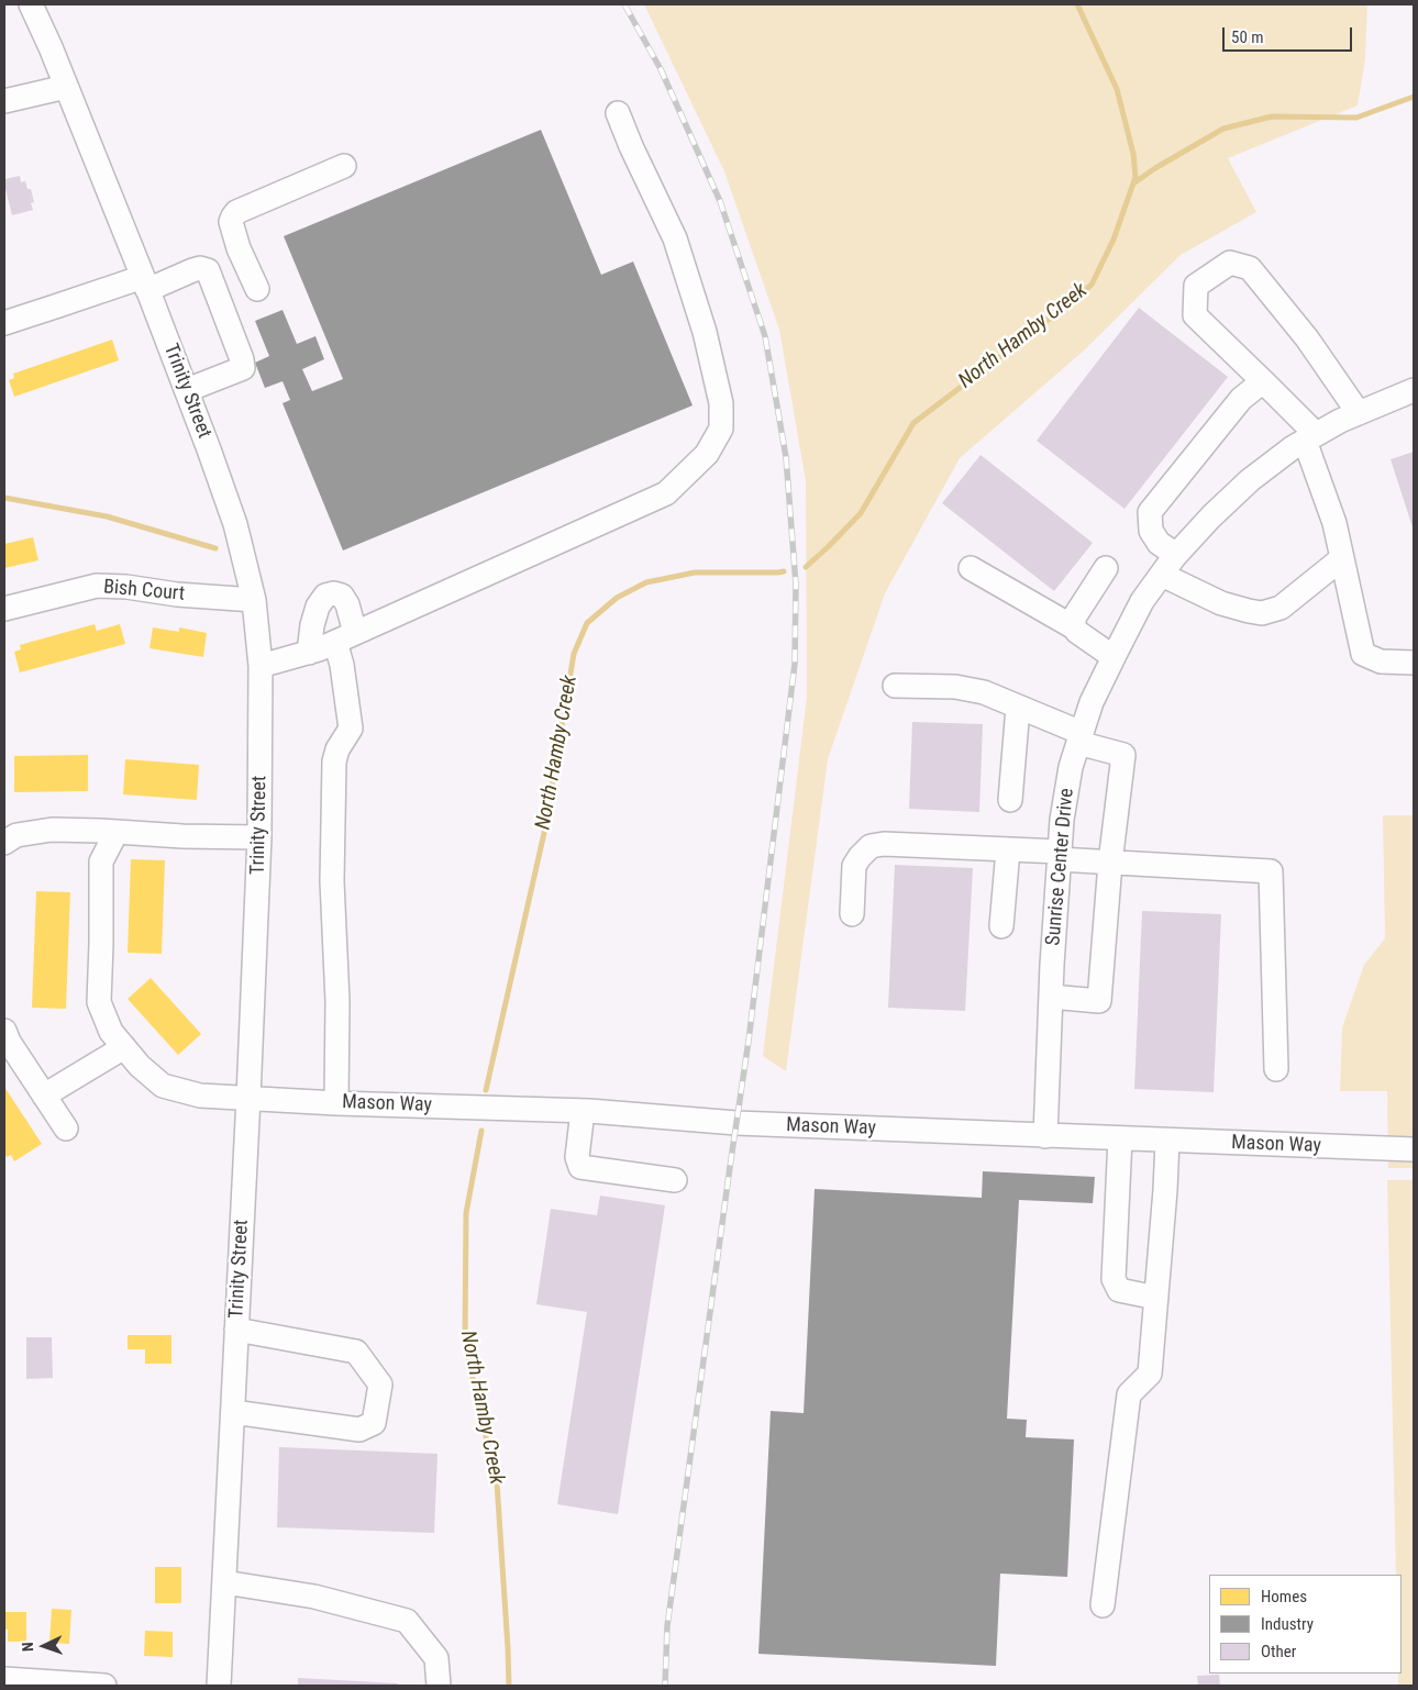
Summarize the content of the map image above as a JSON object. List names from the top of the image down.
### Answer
{
  "streets": {
    "street": [
      "Trinity Street",
      "Bish Court",
      "Sunrise Center Drive",
      "Mason Way"
    ]
  },
  "crossings": [
    ["Trinity Street", "Bish Court"],
    ["Trinity Street", "Mason Way"],
    ["Sunrise Center Drive", "Mason Way"]
  ],
  "water": ["North Hamby Creek"],
  "legend": ["Homes", "Industry", "Other"],
  "scale_bar": "50 m",
  "north": "left"
}
